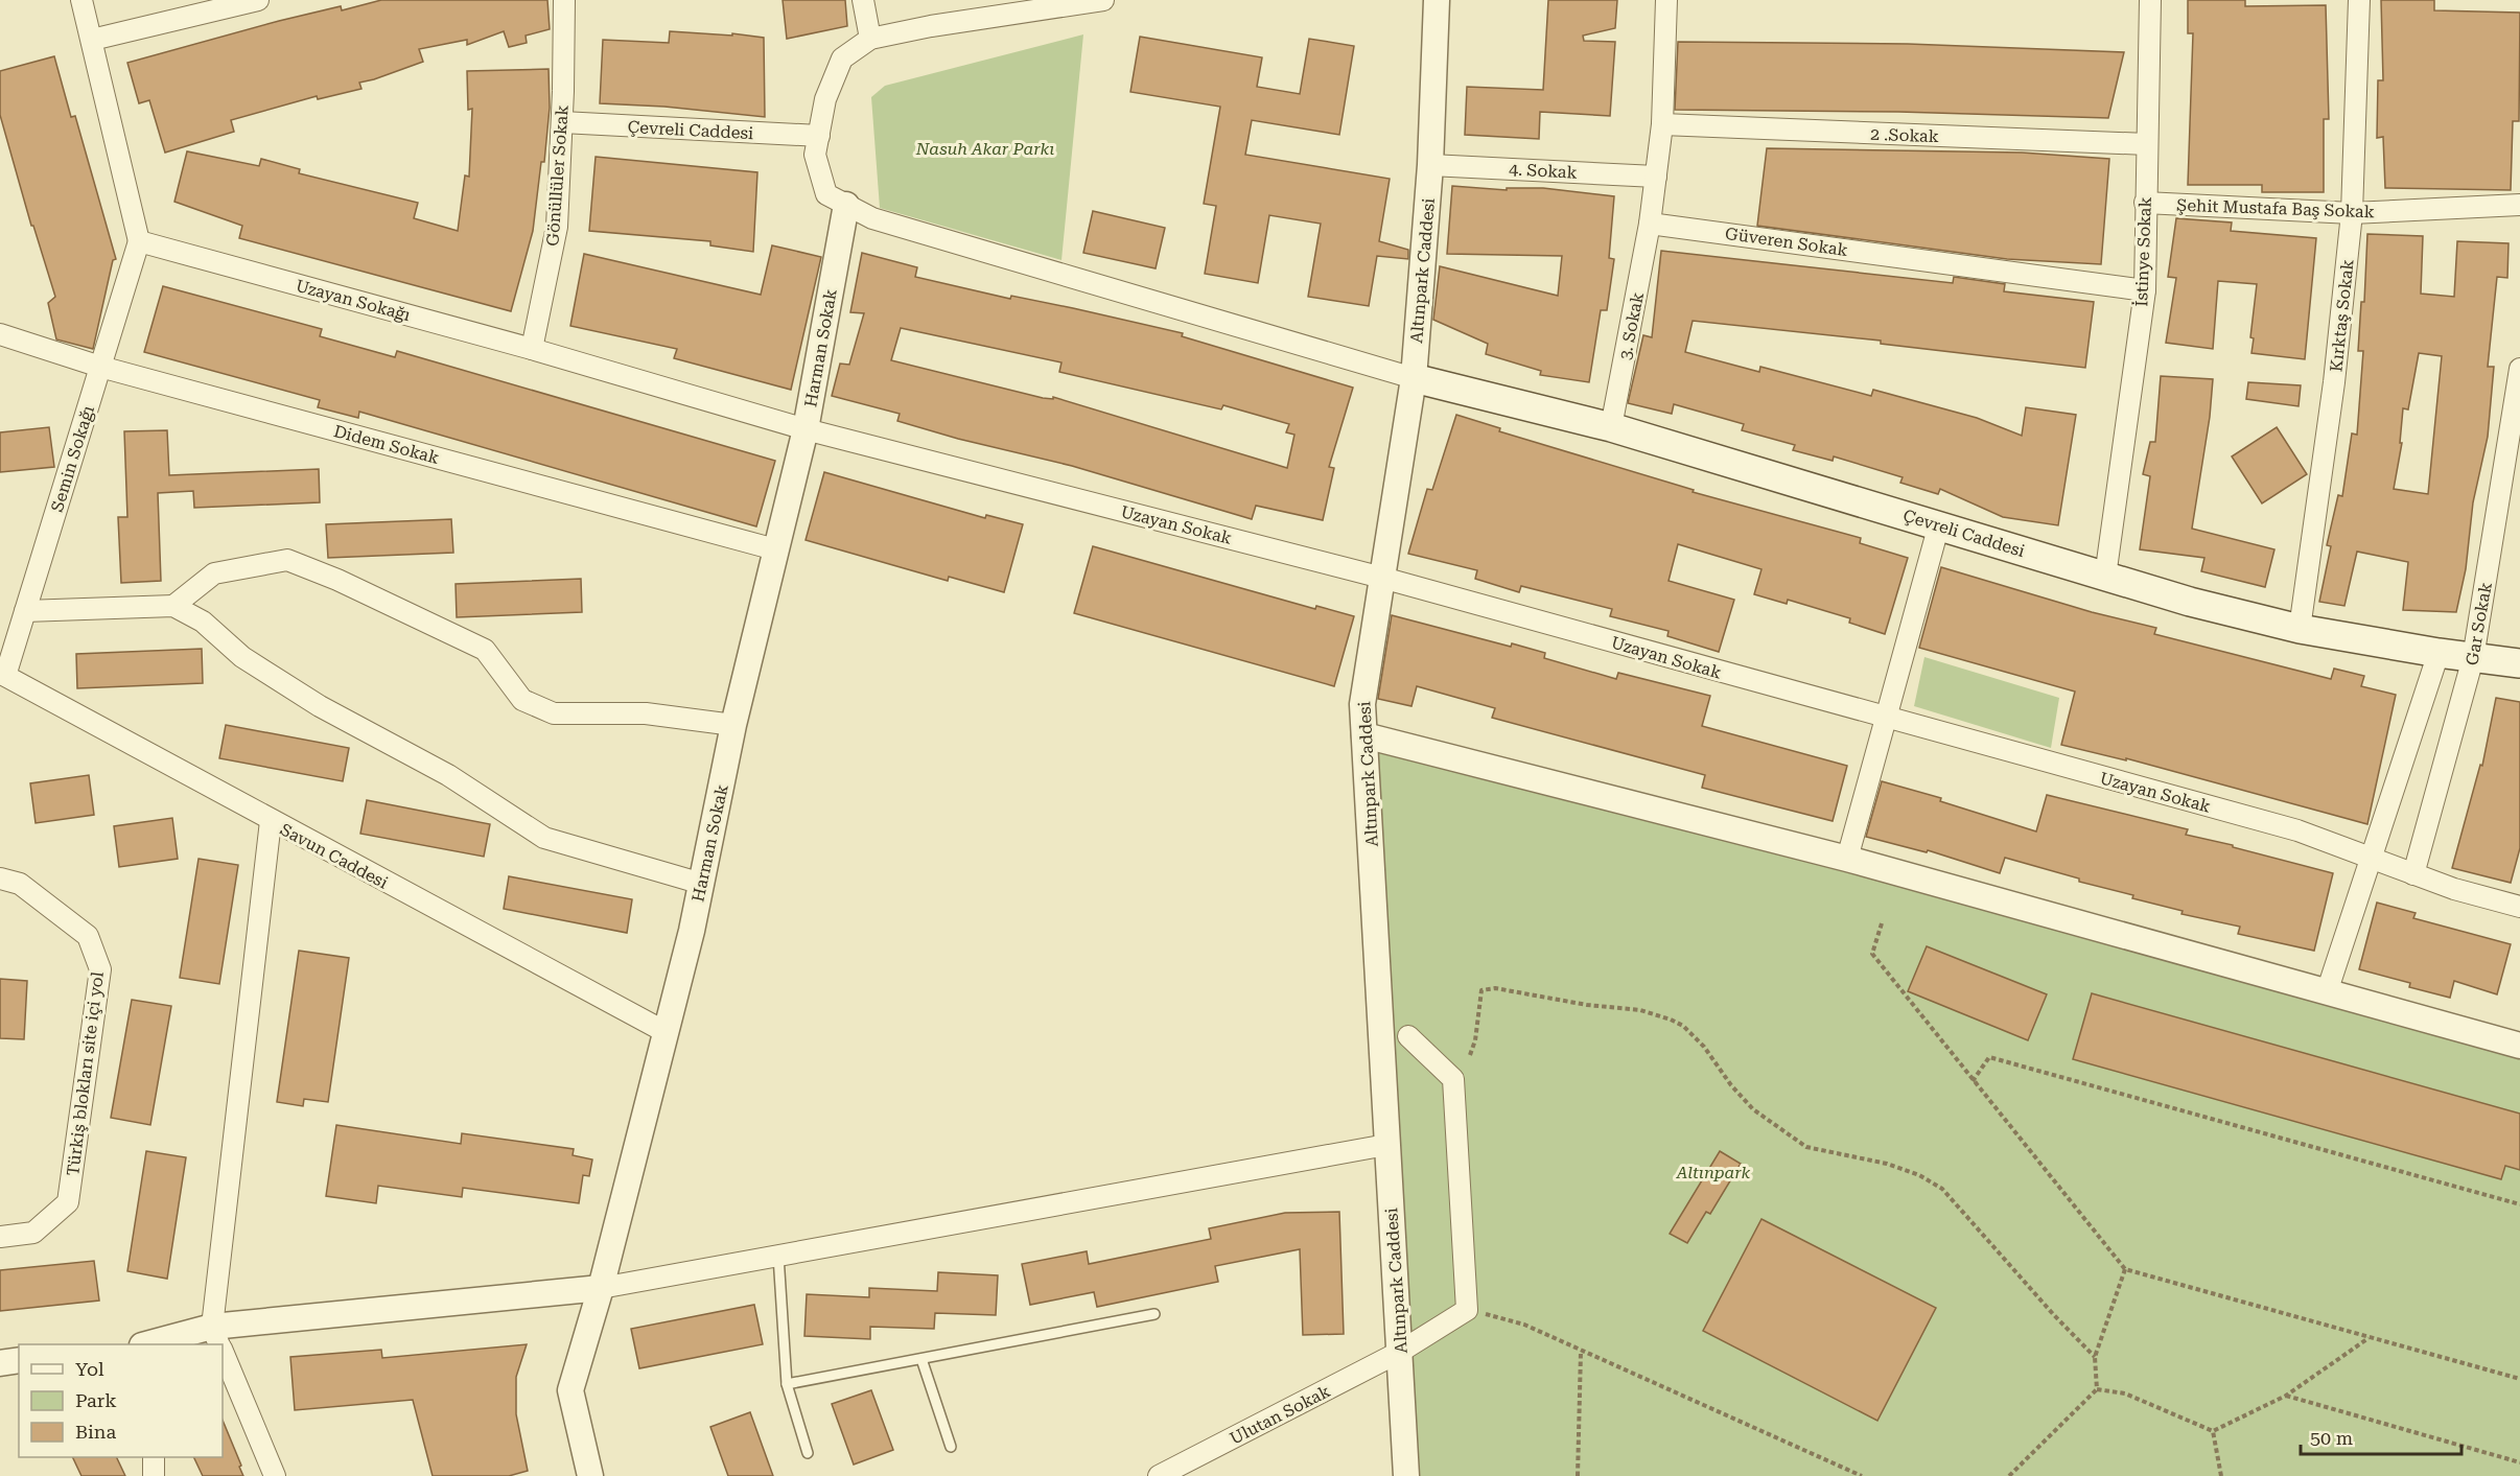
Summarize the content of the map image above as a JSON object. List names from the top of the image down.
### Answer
{
  "streets": {
    "main road": ["Çevreli Caddesi"],
    "street": [
      "2 .Sokak",
      "4. Sokak",
      "Gönüllüler Sokak",
      "Şehit Mustafa Baş Sokak",
      "Güveren Sokak",
      "İstinye Sokak",
      "Altınpark Caddesi",
      "Uzayan Sokağı",
      "Kırktaş Sokak",
      "3. Sokak",
      "Harman Sokak",
      "Didem Sokak",
      "Semin Sokağı",
      "Uzayan Sokak",
      "Gar Sokak",
      "Savun Caddesi",
      "Türkiş blokları site içi yol",
      "Ulutan Sokak"
    ]
  },
  "crossings": [
    ["Çevreli Caddesi", "Gönüllüler Sokak"],
    ["Çevreli Caddesi", "İstinye Sokak"],
    ["Çevreli Caddesi", "Altınpark Caddesi"],
    ["Çevreli Caddesi", "Kırktaş Sokak"],
    ["Çevreli Caddesi", "3. Sokak"],
    ["Çevreli Caddesi", "Gar Sokak"],
    ["2 .Sokak", "İstinye Sokak"],
    ["4. Sokak", "Altınpark Caddesi"],
    ["Gönüllüler Sokak", "Uzayan Sokağı"],
    ["Şehit Mustafa Baş Sokak", "İstinye Sokak"],
    ["Şehit Mustafa Baş Sokak", "Kırktaş Sokak"],
    ["Güveren Sokak", "İstinye Sokak"],
    ["Güveren Sokak", "3. Sokak"],
    ["Altınpark Caddesi", "Uzayan Sokak"],
    ["Altınpark Caddesi", "Ulutan Sokak"],
    ["Uzayan Sokağı", "Harman Sokak"],
    ["Uzayan Sokağı", "Semin Sokağı"],
    ["Uzayan Sokağı", "Uzayan Sokak"],
    ["Harman Sokak", "Didem Sokak"],
    ["Harman Sokak", "Uzayan Sokak"],
    ["Harman Sokak", "Savun Caddesi"],
    ["Didem Sokak", "Semin Sokağı"],
    ["Semin Sokağı", "Savun Caddesi"],
    ["Uzayan Sokak", "Gar Sokak"]
  ],
  "parks": ["Nasuh Akar Parkı", "Altınpark"],
  "legend": ["Yol", "Park", "Bina"],
  "scale_bar": "50 m"
}
